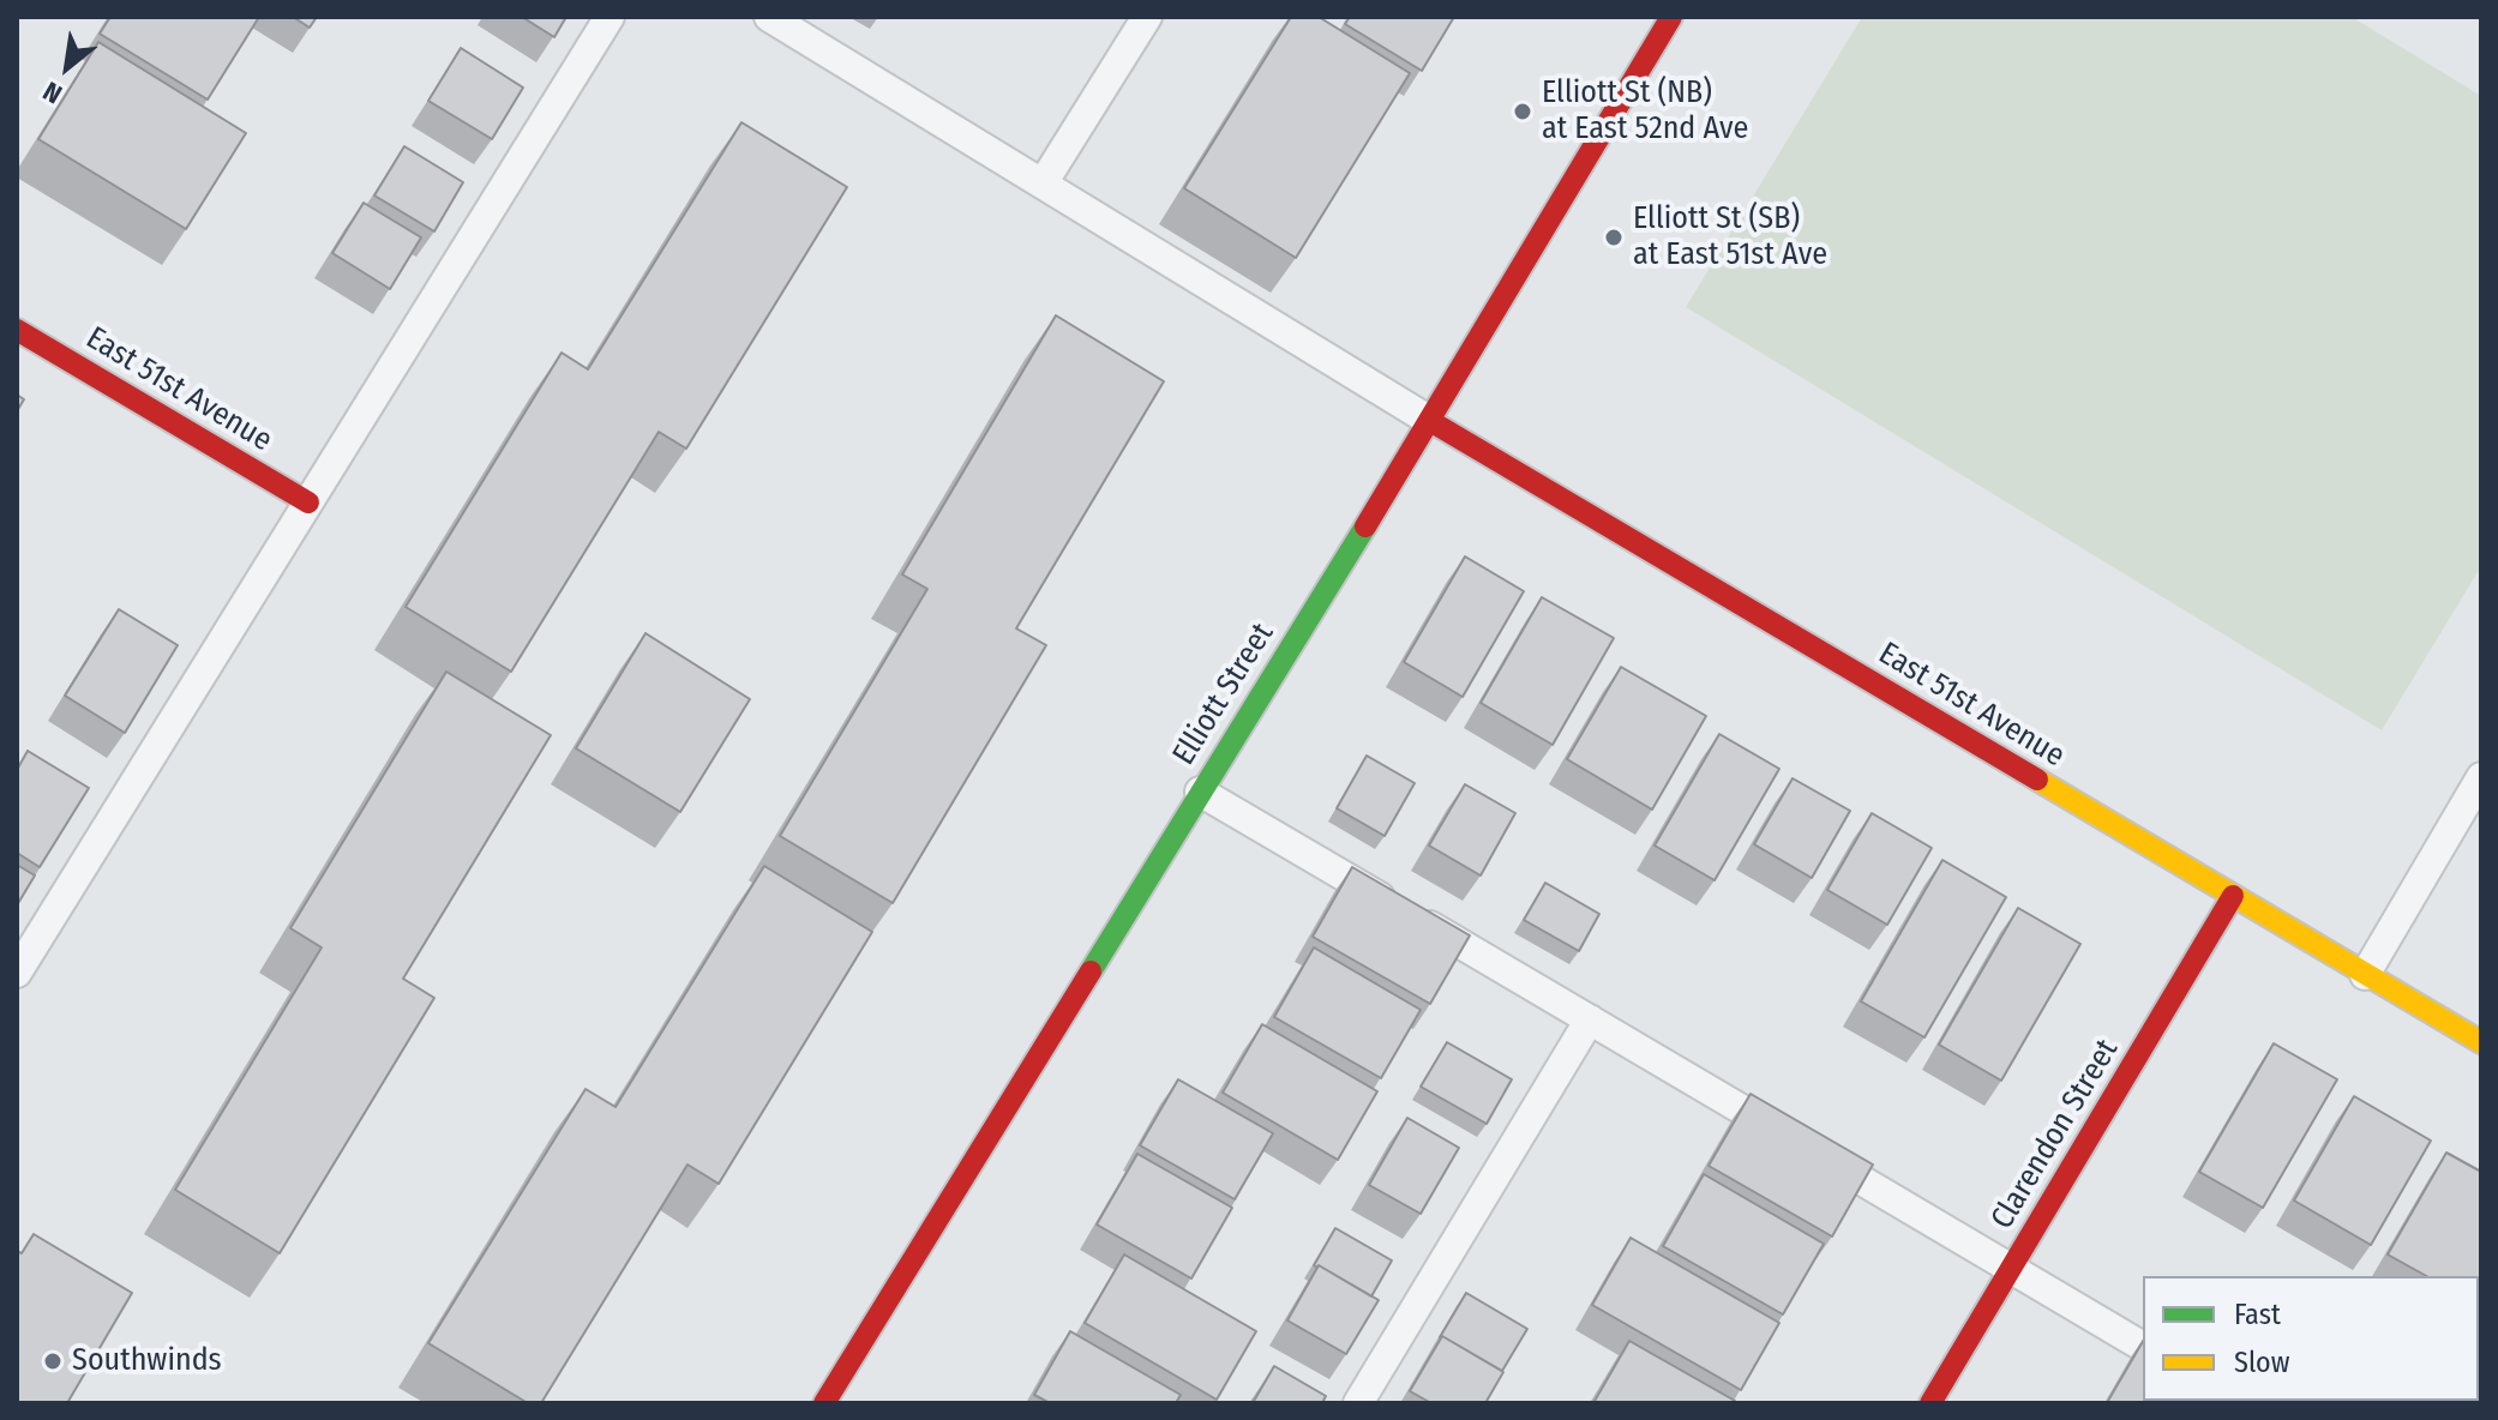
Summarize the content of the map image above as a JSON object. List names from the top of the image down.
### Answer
{
  "streets": {
    "street": ["East 51st Avenue", "Elliott Street", "Clarendon Street"]
  },
  "crossings": [
    ["East 51st Avenue", "Elliott Street"],
    ["East 51st Avenue", "Clarendon Street"]
  ],
  "places": ["Elliott St (NB) at East 52nd Ave", "Elliott St (SB) at East 51st Ave", "Southwinds"],
  "legend": ["Fast", "Slow"],
  "north": "bottom left"
}
